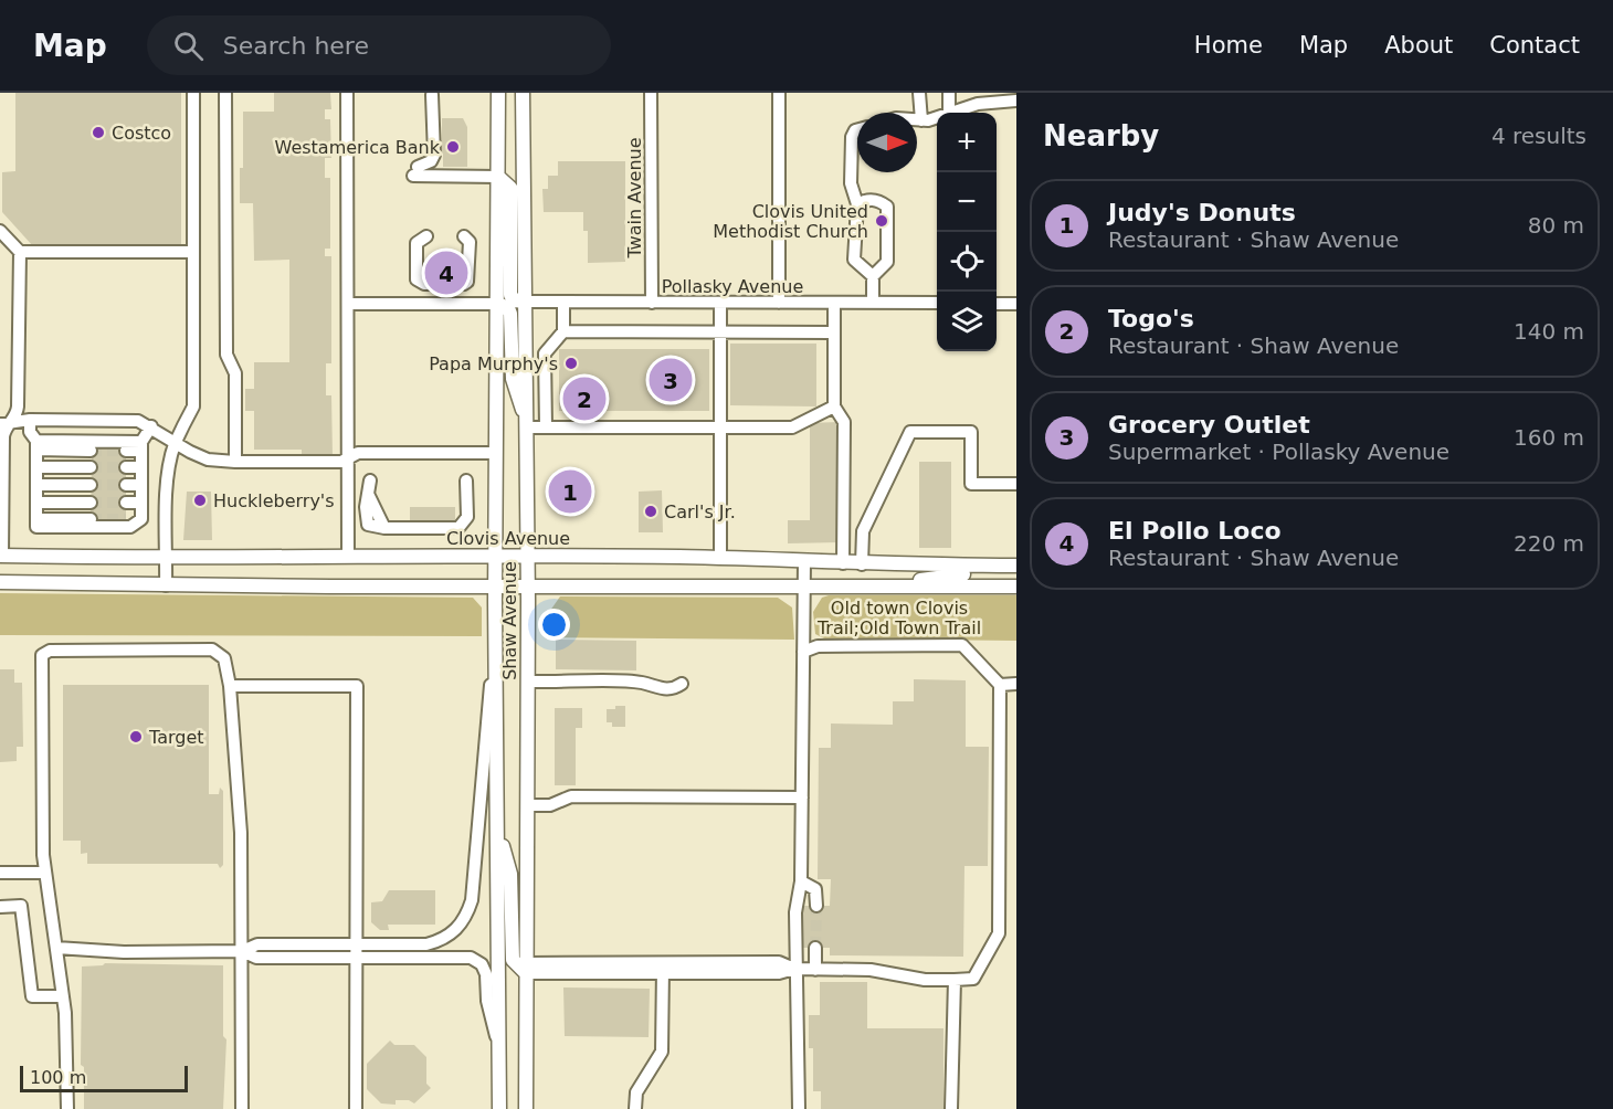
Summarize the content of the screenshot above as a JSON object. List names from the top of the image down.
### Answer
{
  "streets": {
    "main road": ["Clovis Avenue", "Shaw Avenue"],
    "street": ["Twain Avenue", "Pollasky Avenue"]
  },
  "crossings": [
    ["Twain Avenue", "Pollasky Avenue"],
    ["Pollasky Avenue", "Shaw Avenue"],
    ["Clovis Avenue", "Shaw Avenue"]
  ],
  "parks": ["Old town Clovis Trail;Old Town Trail"],
  "places": [
    "Costco",
    "Westamerica Bank",
    "Clovis United Methodist Church",
    "Papa Murphy's",
    "Huckleberry's",
    "Carl's Jr.",
    "Target"
  ],
  "scale_bar": "100 m",
  "north": "right",
  "page": {
    "header": "Map",
    "search": "Search here",
    "nav": [
      "Home",
      "Map",
      "About",
      "Contact"
    ],
    "heading": ["Nearby", "4 results"],
    "map_buttons": ["+", "−"],
    "list": [
      {
        "mark": "1",
        "name": "Judy's Donuts",
        "note": "Restaurant · Shaw Avenue",
        "value": "80 m"
      },
      {
        "mark": "2",
        "name": "Togo's",
        "note": "Restaurant · Shaw Avenue",
        "value": "140 m"
      },
      {
        "mark": "3",
        "name": "Grocery Outlet",
        "note": "Supermarket · Pollasky Avenue",
        "value": "160 m"
      },
      {
        "mark": "4",
        "name": "El Pollo Loco",
        "note": "Restaurant · Shaw Avenue",
        "value": "220 m"
      }
    ],
    "pins": [
      "4",
      "3",
      "2",
      "1"
    ],
    "scale": "100 m"
  }
}
